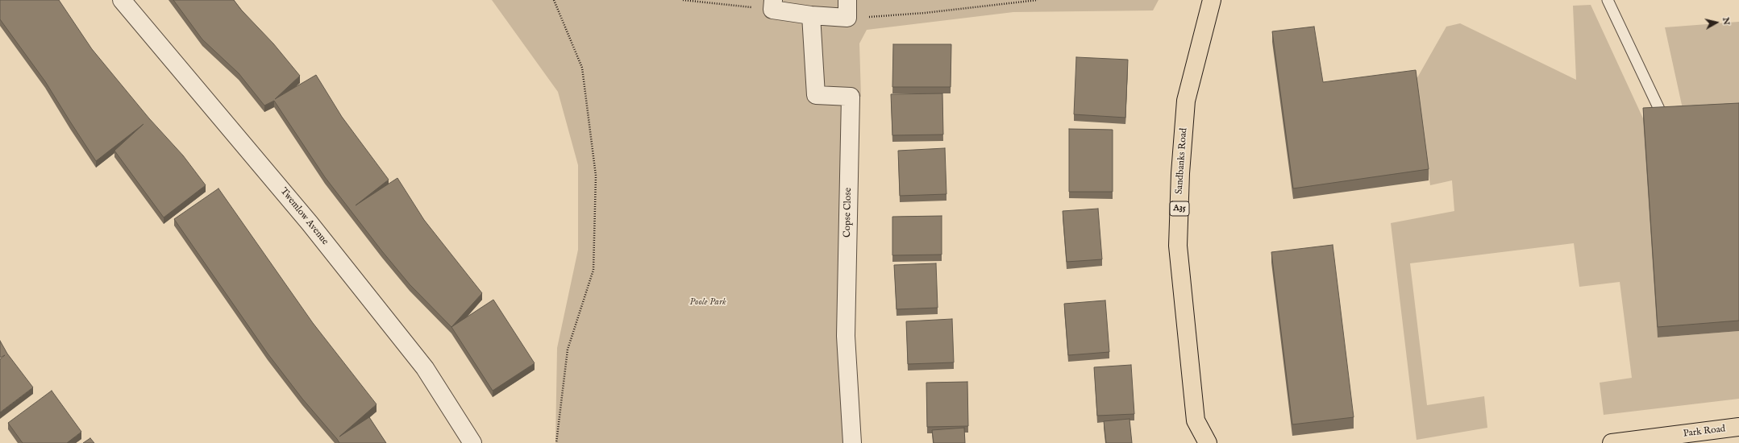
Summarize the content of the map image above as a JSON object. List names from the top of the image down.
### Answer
{
  "streets": {
    "highway": ["Sandbanks Road", "A35", "Park Road"],
    "street": ["Copse Close", "Twemlow Avenue"]
  },
  "parks": ["Poole Park"],
  "north": "right"
}
